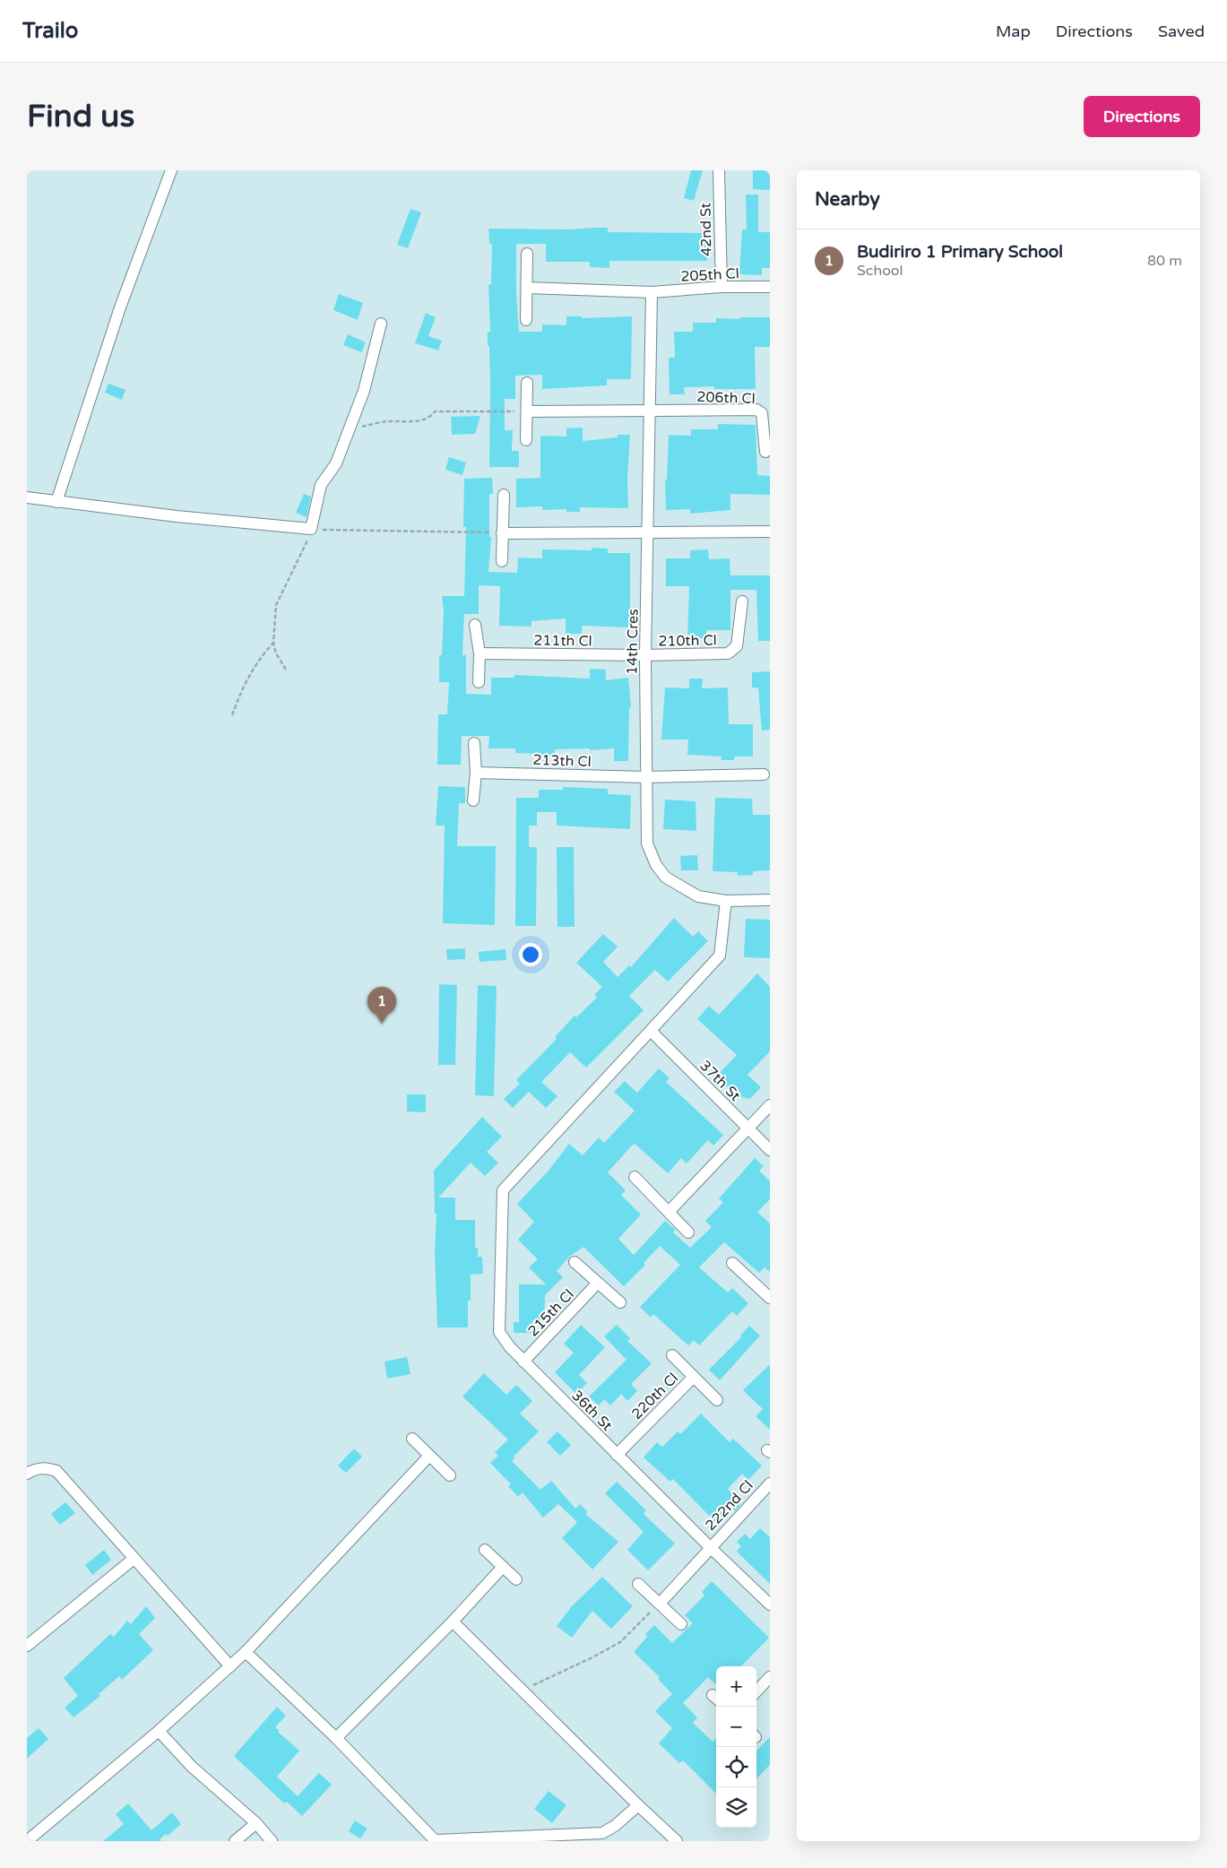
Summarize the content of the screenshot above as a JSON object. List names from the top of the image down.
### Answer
{
  "streets": {
    "street": [
      "42nd St",
      "205th Cl",
      "206th Cl",
      "211th Cl",
      "210th Cl",
      "14th Cres",
      "213th Cl",
      "37th St",
      "215th Cl",
      "220th Cl",
      "36th St",
      "222nd Cl"
    ]
  },
  "crossings": [
    ["42nd St", "205th Cl"],
    ["205th Cl", "14th Cres"],
    ["206th Cl", "14th Cres"],
    ["211th Cl", "210th Cl"],
    ["211th Cl", "14th Cres"],
    ["210th Cl", "14th Cres"],
    ["14th Cres", "213th Cl"],
    ["37th St", "36th St"],
    ["215th Cl", "36th St"],
    ["220th Cl", "36th St"],
    ["36th St", "222nd Cl"]
  ],
  "page": {
    "header": "Trailo",
    "nav": ["Map", "Directions", "Saved"],
    "buttons": "Directions",
    "title": "Find us",
    "heading": "Nearby",
    "list": [
      {
        "mark": "1",
        "name": "Budiriro 1 Primary School",
        "note": "School",
        "value": "80 m"
      }
    ],
    "pins": "1",
    "map_buttons": ["+", "−"]
  }
}
